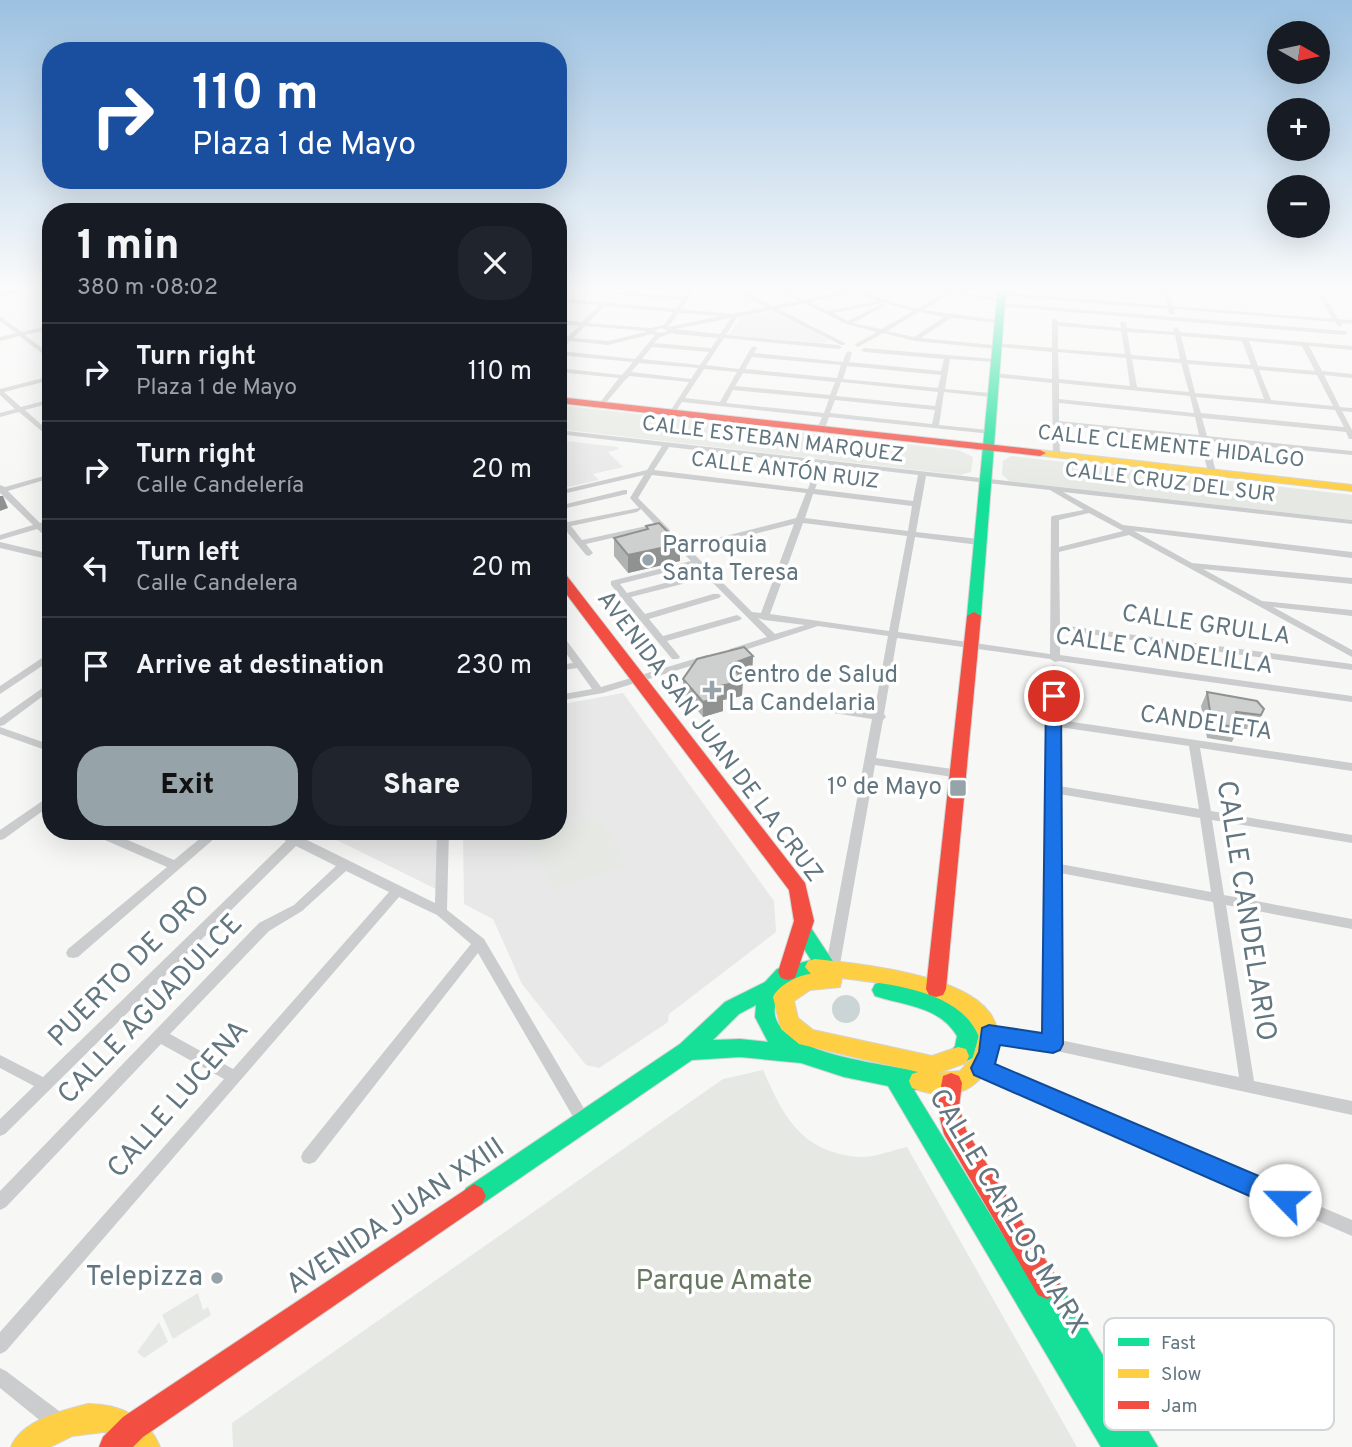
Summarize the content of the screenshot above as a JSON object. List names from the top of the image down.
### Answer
{
  "streets": {
    "main road": [
      "CALLE CLEMENTE HIDALGO",
      "AVENIDA SAN JUAN DE LA CRUZ",
      "CALLE CARLOS MARX",
      "AVENIDA JUAN XXIII"
    ],
    "street": [
      "CALLE ESTEBAN MARQUEZ",
      "CALLE ANTÓN RUIZ",
      "CALLE CRUZ DEL SUR",
      "CALLE GRULLA",
      "CALLE CANDELILLA",
      "CANDELETA",
      "CALLE CANDELARIO",
      "PUERTO DE ORO",
      "CALLE AGUADULCE",
      "CALLE LUCENA"
    ]
  },
  "crossings": [
    ["CALLE ESTEBAN MARQUEZ", "CALLE CRUZ DEL SUR"],
    ["CANDELETA", "CALLE CANDELARIO"]
  ],
  "parks": ["Parque Amate"],
  "places": {
    "other": ["Parroquia Santa Teresa", "Telepizza"],
    "health": ["Centro de Salud La Candelaria"],
    "transit": ["1º de Mayo"]
  },
  "legend": ["Fast", "Slow", "Jam"],
  "north": "right",
  "page": {
    "map_buttons": ["+", "−"],
    "turn": ["110 m", "Plaza 1 de Mayo"],
    "heading": ["1 min", "380 m · 08:02"],
    "list": [
      {
        "name": "Turn right",
        "note": "Plaza 1 de Mayo",
        "value": "110 m"
      },
      {
        "name": "Turn right",
        "note": "Calle Candelería",
        "value": "20 m"
      },
      {
        "name": "Turn left",
        "note": "Calle Candelera",
        "value": "20 m"
      },
      {
        "name": "Arrive at destination",
        "value": "230 m"
      }
    ],
    "buttons": ["Exit", "Share"]
  }
}
